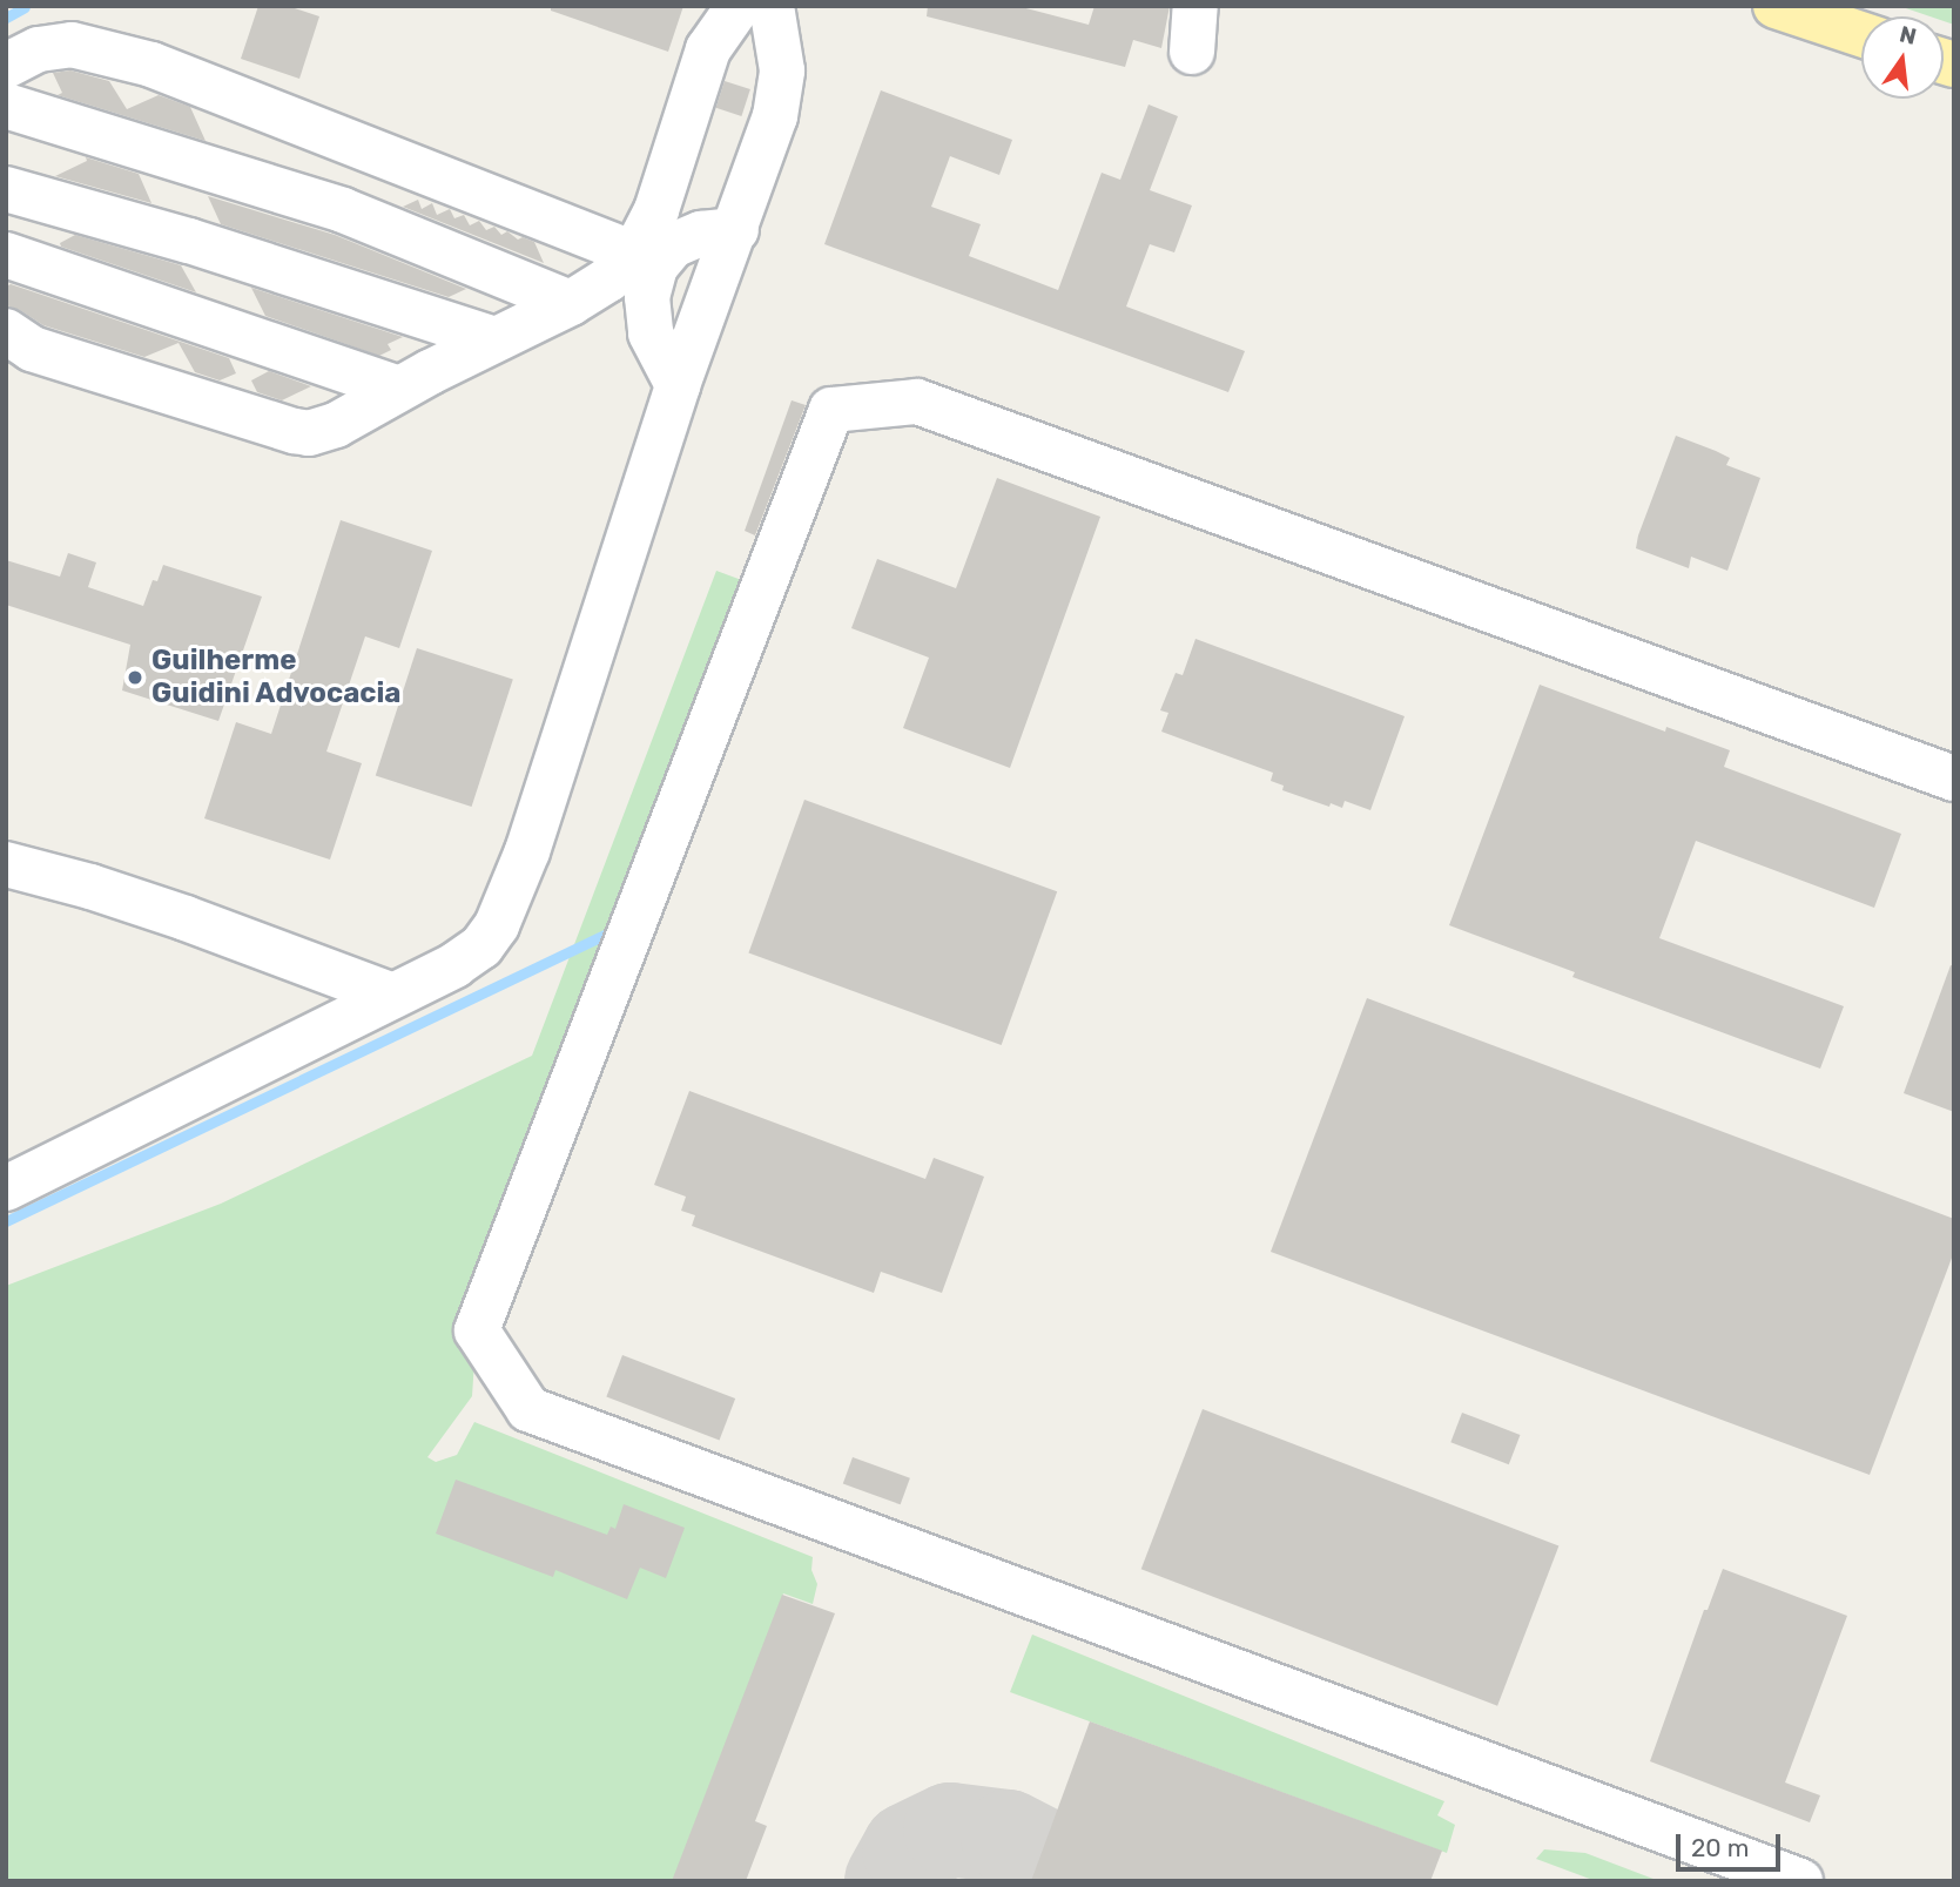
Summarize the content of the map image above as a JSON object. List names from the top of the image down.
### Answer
{
  "places": ["Guilherme Guidini Advocacia"],
  "scale_bar": "20 m",
  "north": "top"
}
